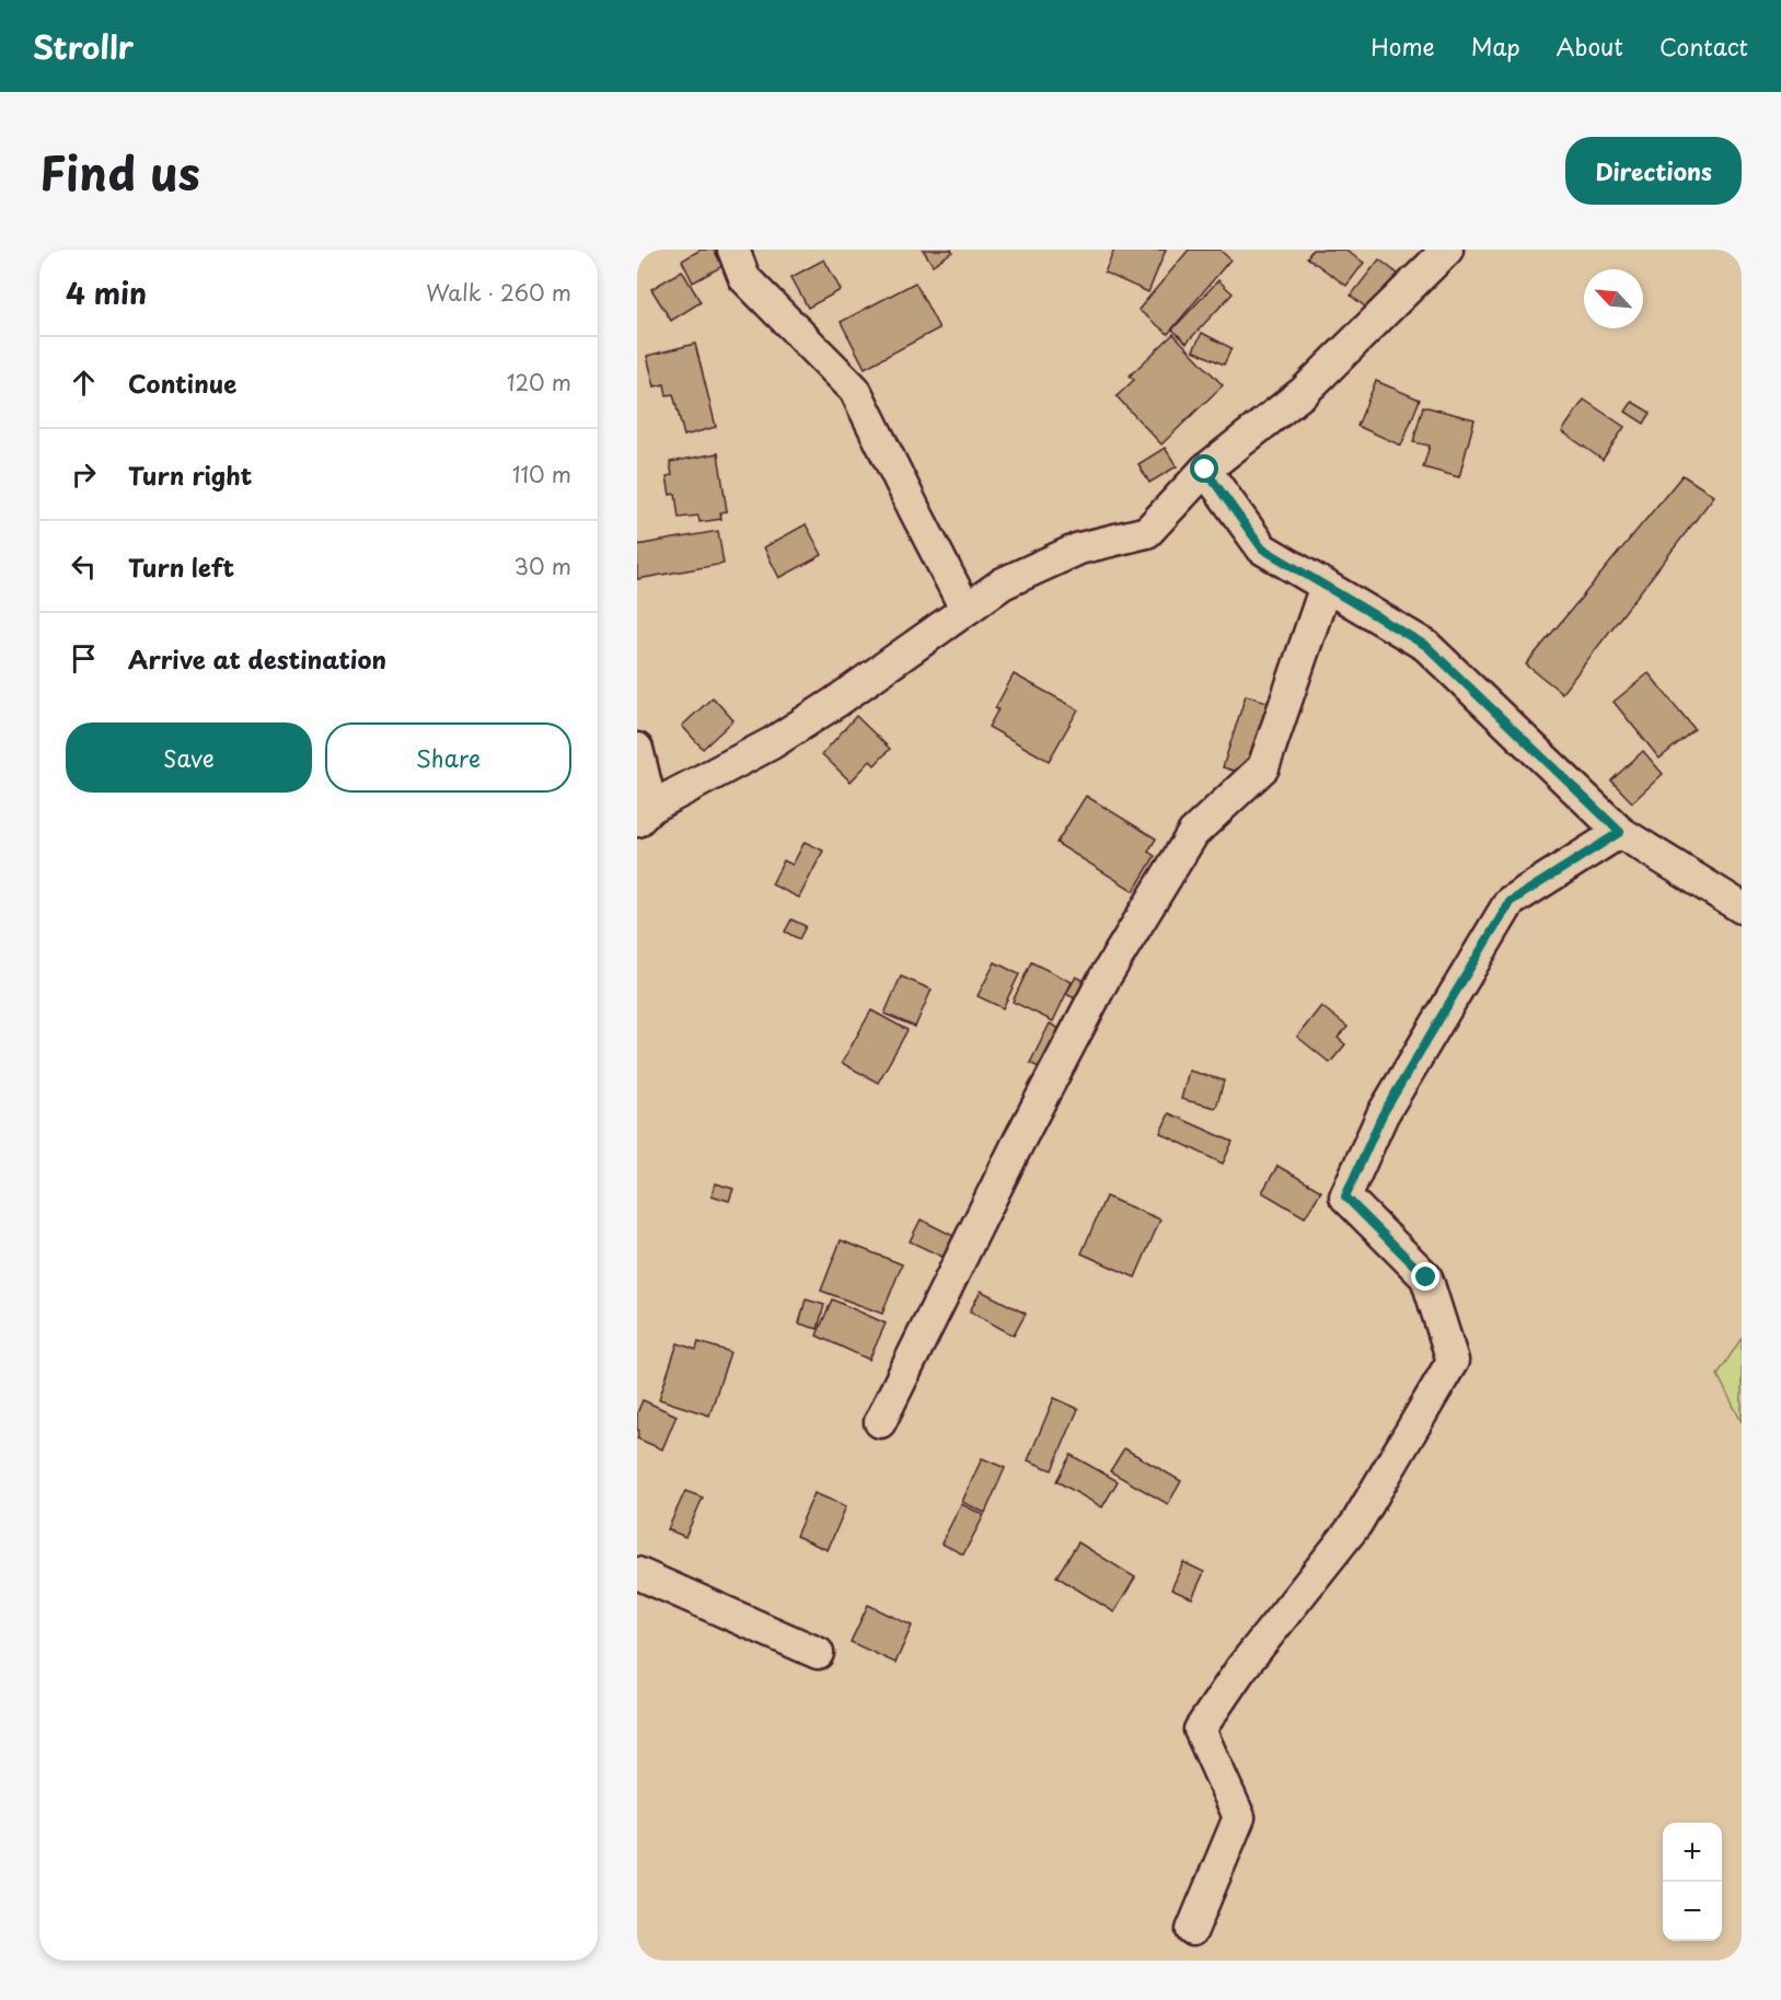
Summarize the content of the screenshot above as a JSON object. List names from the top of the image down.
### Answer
{
  "north": "top left",
  "page": {
    "header": "Strollr",
    "nav": [
      "Home",
      "Map",
      "About",
      "Contact"
    ],
    "title": "Find us",
    "buttons": [
      "Directions",
      ["Save", "Share"]
    ],
    "heading": ["4 min", "Walk · 260 m"],
    "list": [
      ["Continue", "120 m"],
      ["Turn right", "110 m"],
      ["Turn left", "30 m"],
      "Arrive at destination"
    ],
    "map_buttons": ["+", "−"]
  }
}
